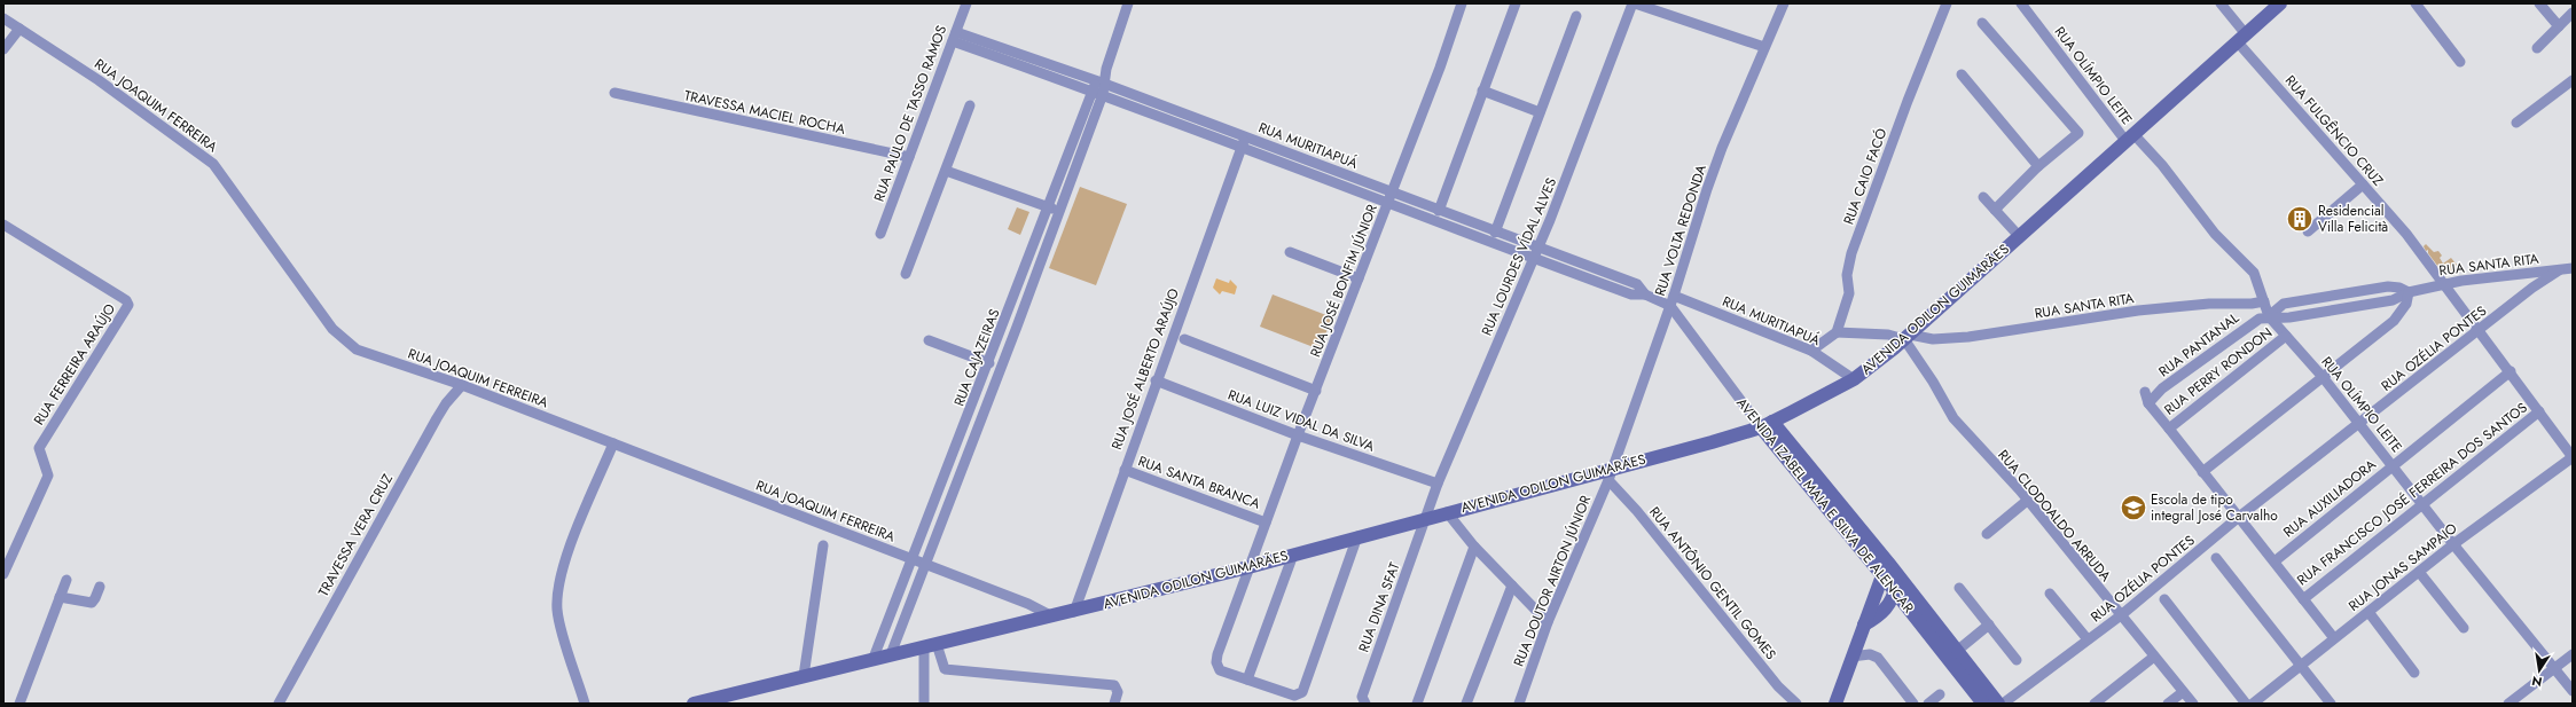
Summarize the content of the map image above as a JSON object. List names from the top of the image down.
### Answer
{
  "streets": {
    "street": [
      "RUA OLÍMPIO LEITE",
      "RUA JOAQUIM FERREIRA",
      "TRAVESSA MACIEL ROCHA",
      "RUA PAULO DE TASSO RAMOS",
      "RUA FULGÊNCIO CRUZ",
      "RUA MURITIAPUÁ",
      "RUA CAIO FACÓ",
      "RUA VOLTA REDONDA",
      "RUA LOURDES VÍDAL ALVES",
      "RUA SANTA RITA",
      "RUA JOSÉ BONFIM JÚNIOR",
      "AVENIDA ODILON GUIMARÃES",
      "RUA PANTANAL",
      "RUA OZÉLIA PONTES",
      "RUA CAJAZEIRAS",
      "RUA FERREIRA ARAÚJO",
      "RUA JOSÉ ALBERTO ARAÚJO",
      "RUA PERRY RONDON",
      "RUA LUIZ VIDAL DA SILVA",
      "RUA SANTA BRANCA",
      "RUA FRANCISCO JOSÉ FERREIRA DOS SANTOS",
      "RUA AUXILIADORA",
      "AVENIDA IZABEL MAIA E SILVA DE ALENCAR",
      "RUA CLODOALDO ARRUDA",
      "TRAVESSA VERA CRUZ",
      "RUA JONAS SAMPAIO",
      "RUA DOUTOR AIRTON JÚNIOR",
      "RUA ANTÔNIO GENTIL GOMES",
      "RUA DINA SFAT"
    ]
  },
  "crossings": [
    ["RUA OLÍMPIO LEITE", "RUA SANTA RITA"],
    ["RUA OLÍMPIO LEITE", "AVENIDA ODILON GUIMARÃES"],
    ["RUA OLÍMPIO LEITE", "RUA PANTANAL"],
    ["RUA OLÍMPIO LEITE", "RUA OZÉLIA PONTES"],
    ["RUA OLÍMPIO LEITE", "RUA PERRY RONDON"],
    ["RUA OLÍMPIO LEITE", "RUA FRANCISCO JOSÉ FERREIRA DOS SANTOS"],
    ["RUA OLÍMPIO LEITE", "RUA AUXILIADORA"],
    ["RUA OLÍMPIO LEITE", "RUA JONAS SAMPAIO"],
    ["RUA JOAQUIM FERREIRA", "AVENIDA ODILON GUIMARÃES"],
    ["RUA JOAQUIM FERREIRA", "RUA CAJAZEIRAS"],
    ["RUA JOAQUIM FERREIRA", "TRAVESSA VERA CRUZ"],
    ["TRAVESSA MACIEL ROCHA", "RUA PAULO DE TASSO RAMOS"],
    ["RUA PAULO DE TASSO RAMOS", "RUA MURITIAPUÁ"],
    ["RUA FULGÊNCIO CRUZ", "RUA SANTA RITA"],
    ["RUA FULGÊNCIO CRUZ", "AVENIDA ODILON GUIMARÃES"],
    ["RUA FULGÊNCIO CRUZ", "RUA OZÉLIA PONTES"],
    ["RUA FULGÊNCIO CRUZ", "RUA FRANCISCO JOSÉ FERREIRA DOS SANTOS"],
    ["RUA FULGÊNCIO CRUZ", "RUA AUXILIADORA"],
    ["RUA FULGÊNCIO CRUZ", "RUA JONAS SAMPAIO"],
    ["RUA MURITIAPUÁ", "RUA CAIO FACÓ"],
    ["RUA MURITIAPUÁ", "RUA VOLTA REDONDA"],
    ["RUA MURITIAPUÁ", "RUA LOURDES VÍDAL ALVES"],
    ["RUA MURITIAPUÁ", "RUA SANTA RITA"],
    ["RUA MURITIAPUÁ", "RUA JOSÉ BONFIM JÚNIOR"],
    ["RUA MURITIAPUÁ", "AVENIDA ODILON GUIMARÃES"],
    ["RUA MURITIAPUÁ", "RUA CAJAZEIRAS"],
    ["RUA MURITIAPUÁ", "RUA JOSÉ ALBERTO ARAÚJO"],
    ["RUA MURITIAPUÁ", "AVENIDA IZABEL MAIA E SILVA DE ALENCAR"],
    ["RUA MURITIAPUÁ", "RUA CLODOALDO ARRUDA"],
    ["RUA VOLTA REDONDA", "AVENIDA ODILON GUIMARÃES"],
    ["RUA VOLTA REDONDA", "AVENIDA IZABEL MAIA E SILVA DE ALENCAR"],
    ["RUA VOLTA REDONDA", "RUA DOUTOR AIRTON JÚNIOR"],
    ["RUA VOLTA REDONDA", "RUA ANTÔNIO GENTIL GOMES"],
    ["RUA LOURDES VÍDAL ALVES", "AVENIDA ODILON GUIMARÃES"],
    ["RUA LOURDES VÍDAL ALVES", "RUA LUIZ VIDAL DA SILVA"],
    ["RUA LOURDES VÍDAL ALVES", "RUA DINA SFAT"],
    ["RUA SANTA RITA", "AVENIDA ODILON GUIMARÃES"],
    ["RUA SANTA RITA", "RUA PANTANAL"],
    ["RUA SANTA RITA", "RUA OZÉLIA PONTES"],
    ["RUA SANTA RITA", "RUA CLODOALDO ARRUDA"],
    ["RUA JOSÉ BONFIM JÚNIOR", "AVENIDA ODILON GUIMARÃES"],
    ["RUA JOSÉ BONFIM JÚNIOR", "RUA LUIZ VIDAL DA SILVA"],
    ["RUA JOSÉ BONFIM JÚNIOR", "RUA SANTA BRANCA"],
    ["AVENIDA ODILON GUIMARÃES", "RUA CAJAZEIRAS"],
    ["AVENIDA ODILON GUIMARÃES", "RUA JOSÉ ALBERTO ARAÚJO"],
    ["AVENIDA ODILON GUIMARÃES", "AVENIDA IZABEL MAIA E SILVA DE ALENCAR"],
    ["AVENIDA ODILON GUIMARÃES", "RUA CLODOALDO ARRUDA"],
    ["AVENIDA ODILON GUIMARÃES", "RUA DOUTOR AIRTON JÚNIOR"],
    ["AVENIDA ODILON GUIMARÃES", "RUA ANTÔNIO GENTIL GOMES"],
    ["AVENIDA ODILON GUIMARÃES", "RUA DINA SFAT"],
    ["RUA OZÉLIA PONTES", "RUA CLODOALDO ARRUDA"],
    ["RUA JOSÉ ALBERTO ARAÚJO", "RUA LUIZ VIDAL DA SILVA"],
    ["RUA JOSÉ ALBERTO ARAÚJO", "RUA SANTA BRANCA"],
    ["RUA DOUTOR AIRTON JÚNIOR", "RUA ANTÔNIO GENTIL GOMES"]
  ],
  "places": {
    "building": ["Residencial Villa Felicità"],
    "school or university": ["Escola de tipo integral José Carvalho"]
  },
  "north": "bottom"
}
